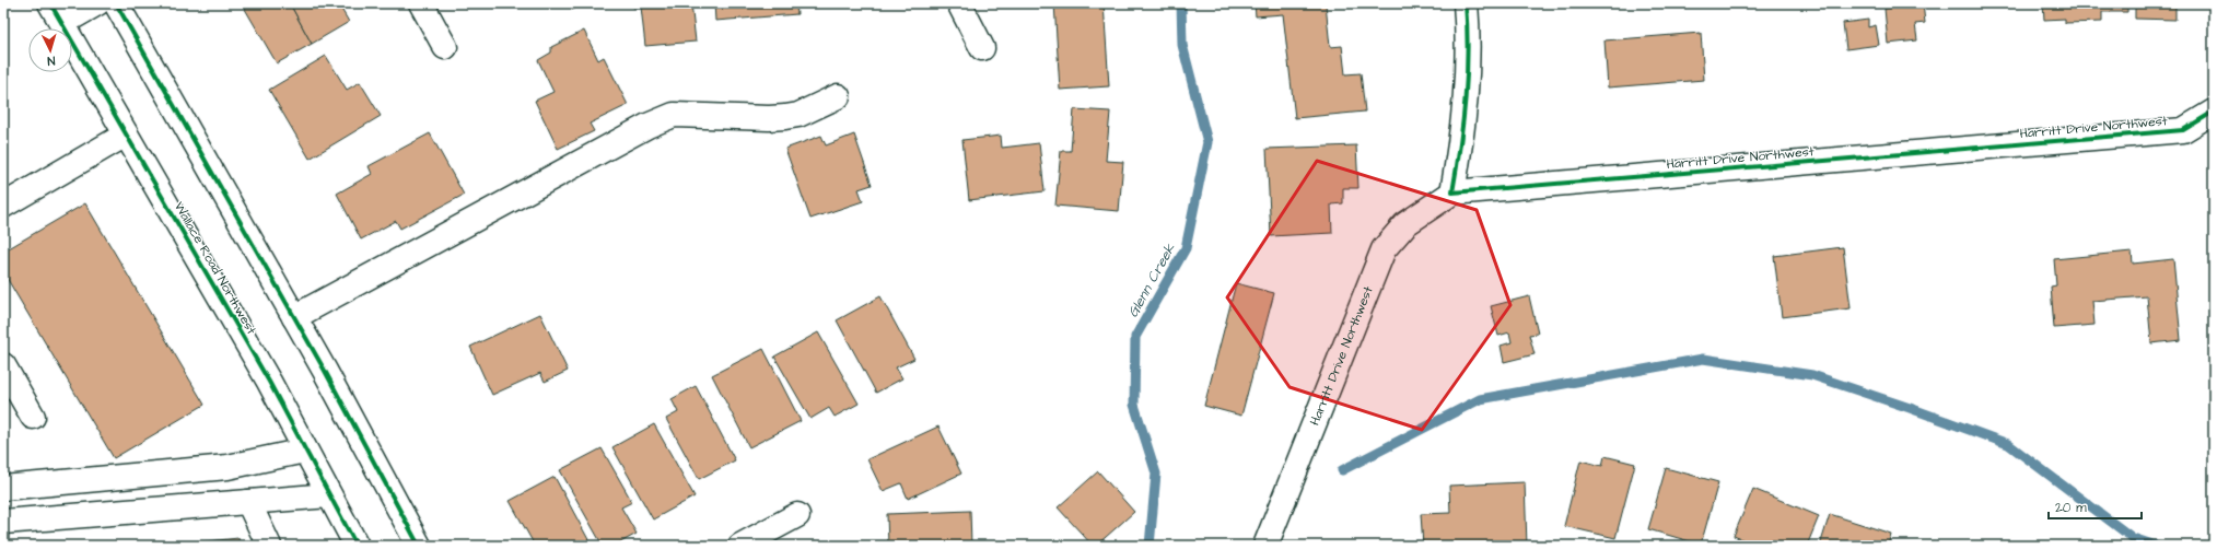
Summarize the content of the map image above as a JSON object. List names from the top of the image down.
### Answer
{
  "streets": {
    "street": ["Harritt Drive Northwest", "Wallace Road Northwest"]
  },
  "water": ["Glenn Creek"],
  "scale_bar": "20 m",
  "north": "bottom"
}
